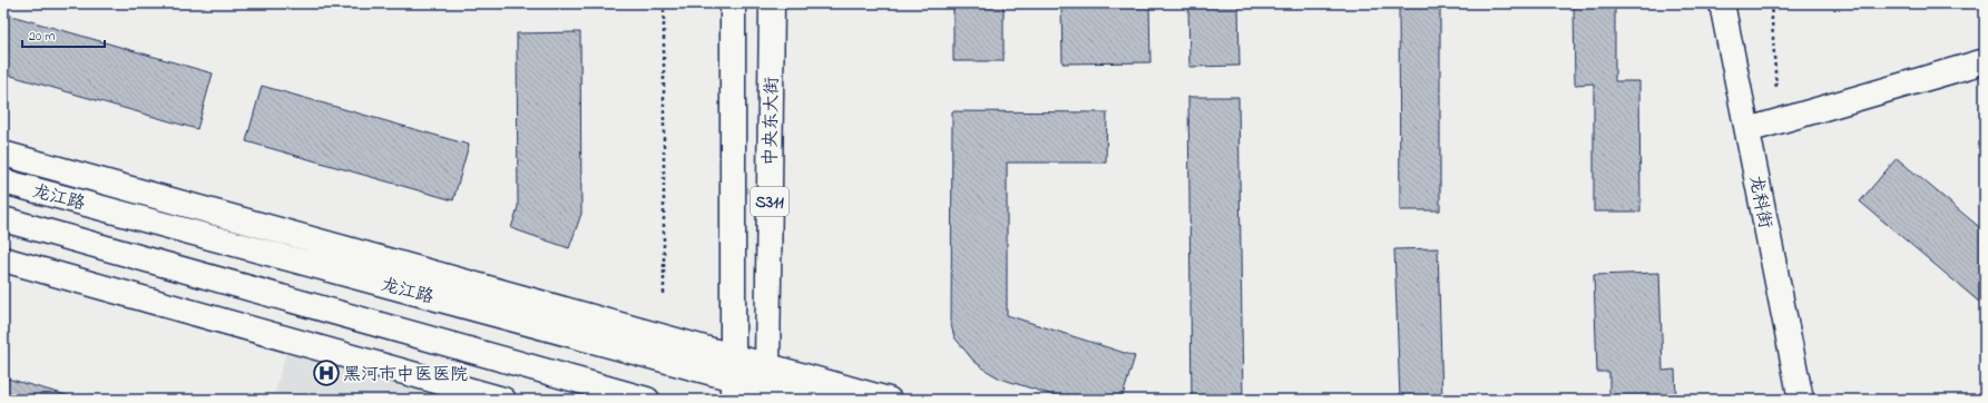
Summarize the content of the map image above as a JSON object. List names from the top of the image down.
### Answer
{
  "streets": {
    "street": [
      "中央东大街",
      "龙江路",
      "S311",
      "龙科街"
    ]
  },
  "crossings": [
    ["中央东大街", "龙江路"]
  ],
  "places": {
    "hospital": ["黑河市中医医院"]
  },
  "scale_bar": "20 m"
}
